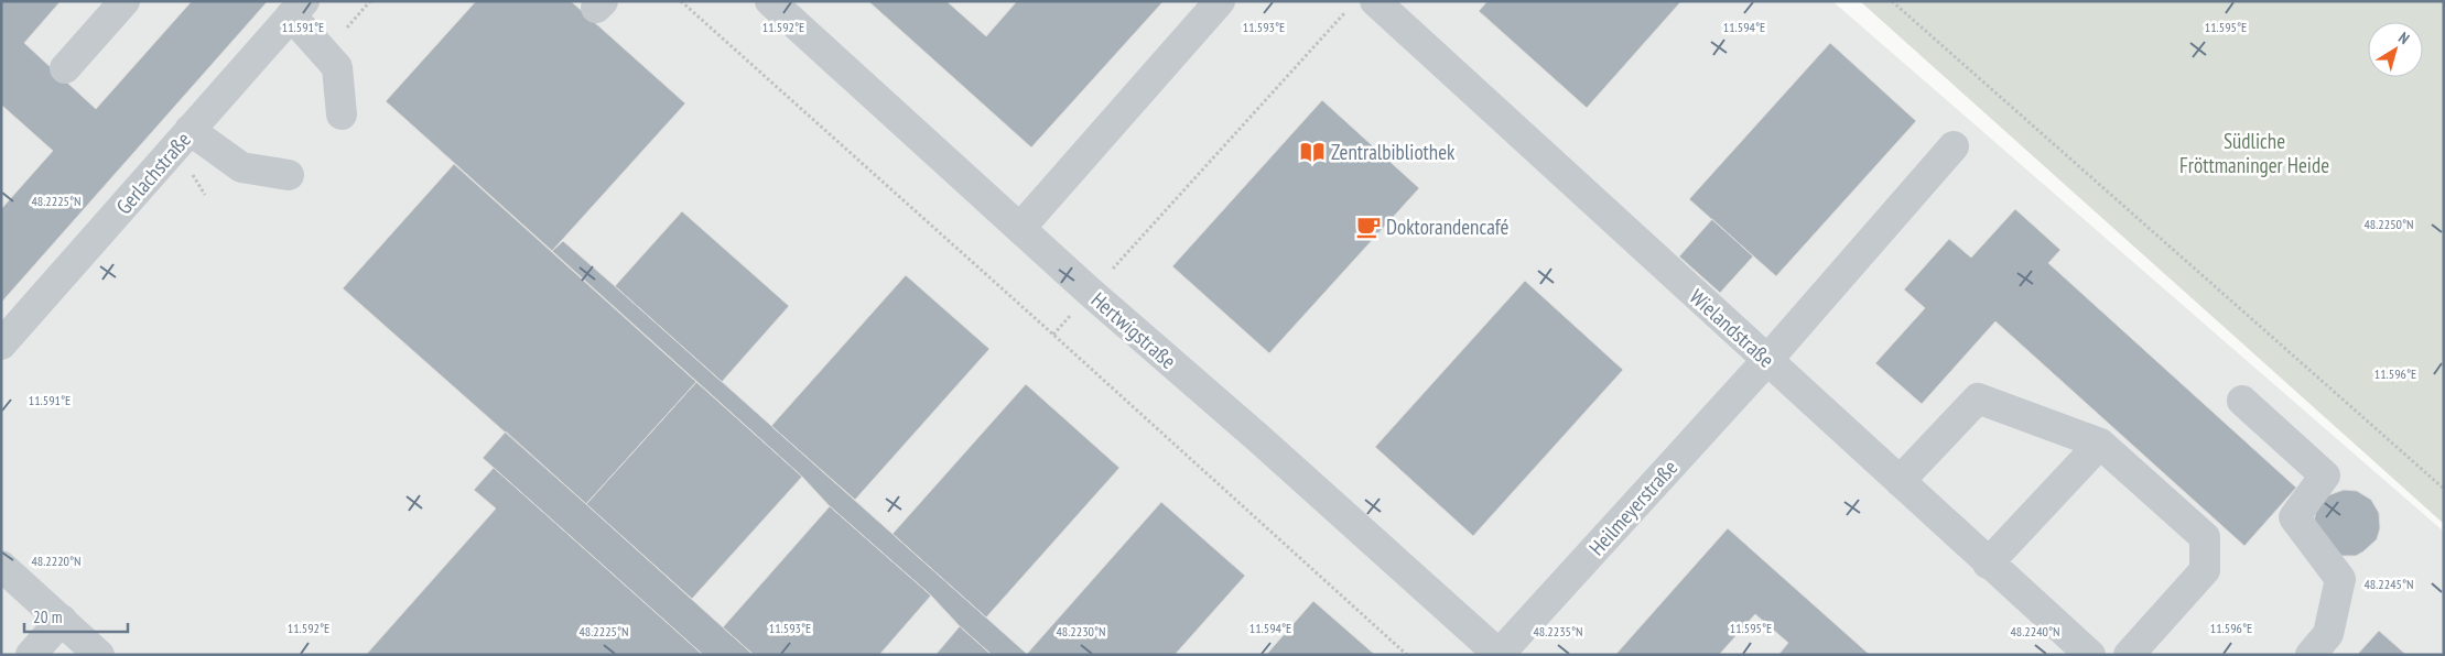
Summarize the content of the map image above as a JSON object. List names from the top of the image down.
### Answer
{
  "streets": {
    "street": [
      "Gerlachstraße",
      "Wielandstraße",
      "Hertwigstraße",
      "Heilmeyerstraße"
    ]
  },
  "crossings": [
    ["Wielandstraße", "Heilmeyerstraße"],
    ["Hertwigstraße", "Heilmeyerstraße"]
  ],
  "parks": ["Südliche Fröttmaninger Heide"],
  "places": {
    "library": ["Zentralbibliothek"],
    "cafe": ["Doktorandencafé"]
  },
  "scale_bar": "20 m",
  "north": "top right",
  "coordinates": [
    "11.591°E",
    "11.592°E",
    "11.593°E",
    "11.594°E",
    "11.595°E",
    "48.2225°N",
    "48.2250°N",
    "11.596°E",
    "48.2220°N",
    "48.2245°N",
    "48.2230°N",
    "48.2235°N",
    "48.2240°N"
  ]
}
